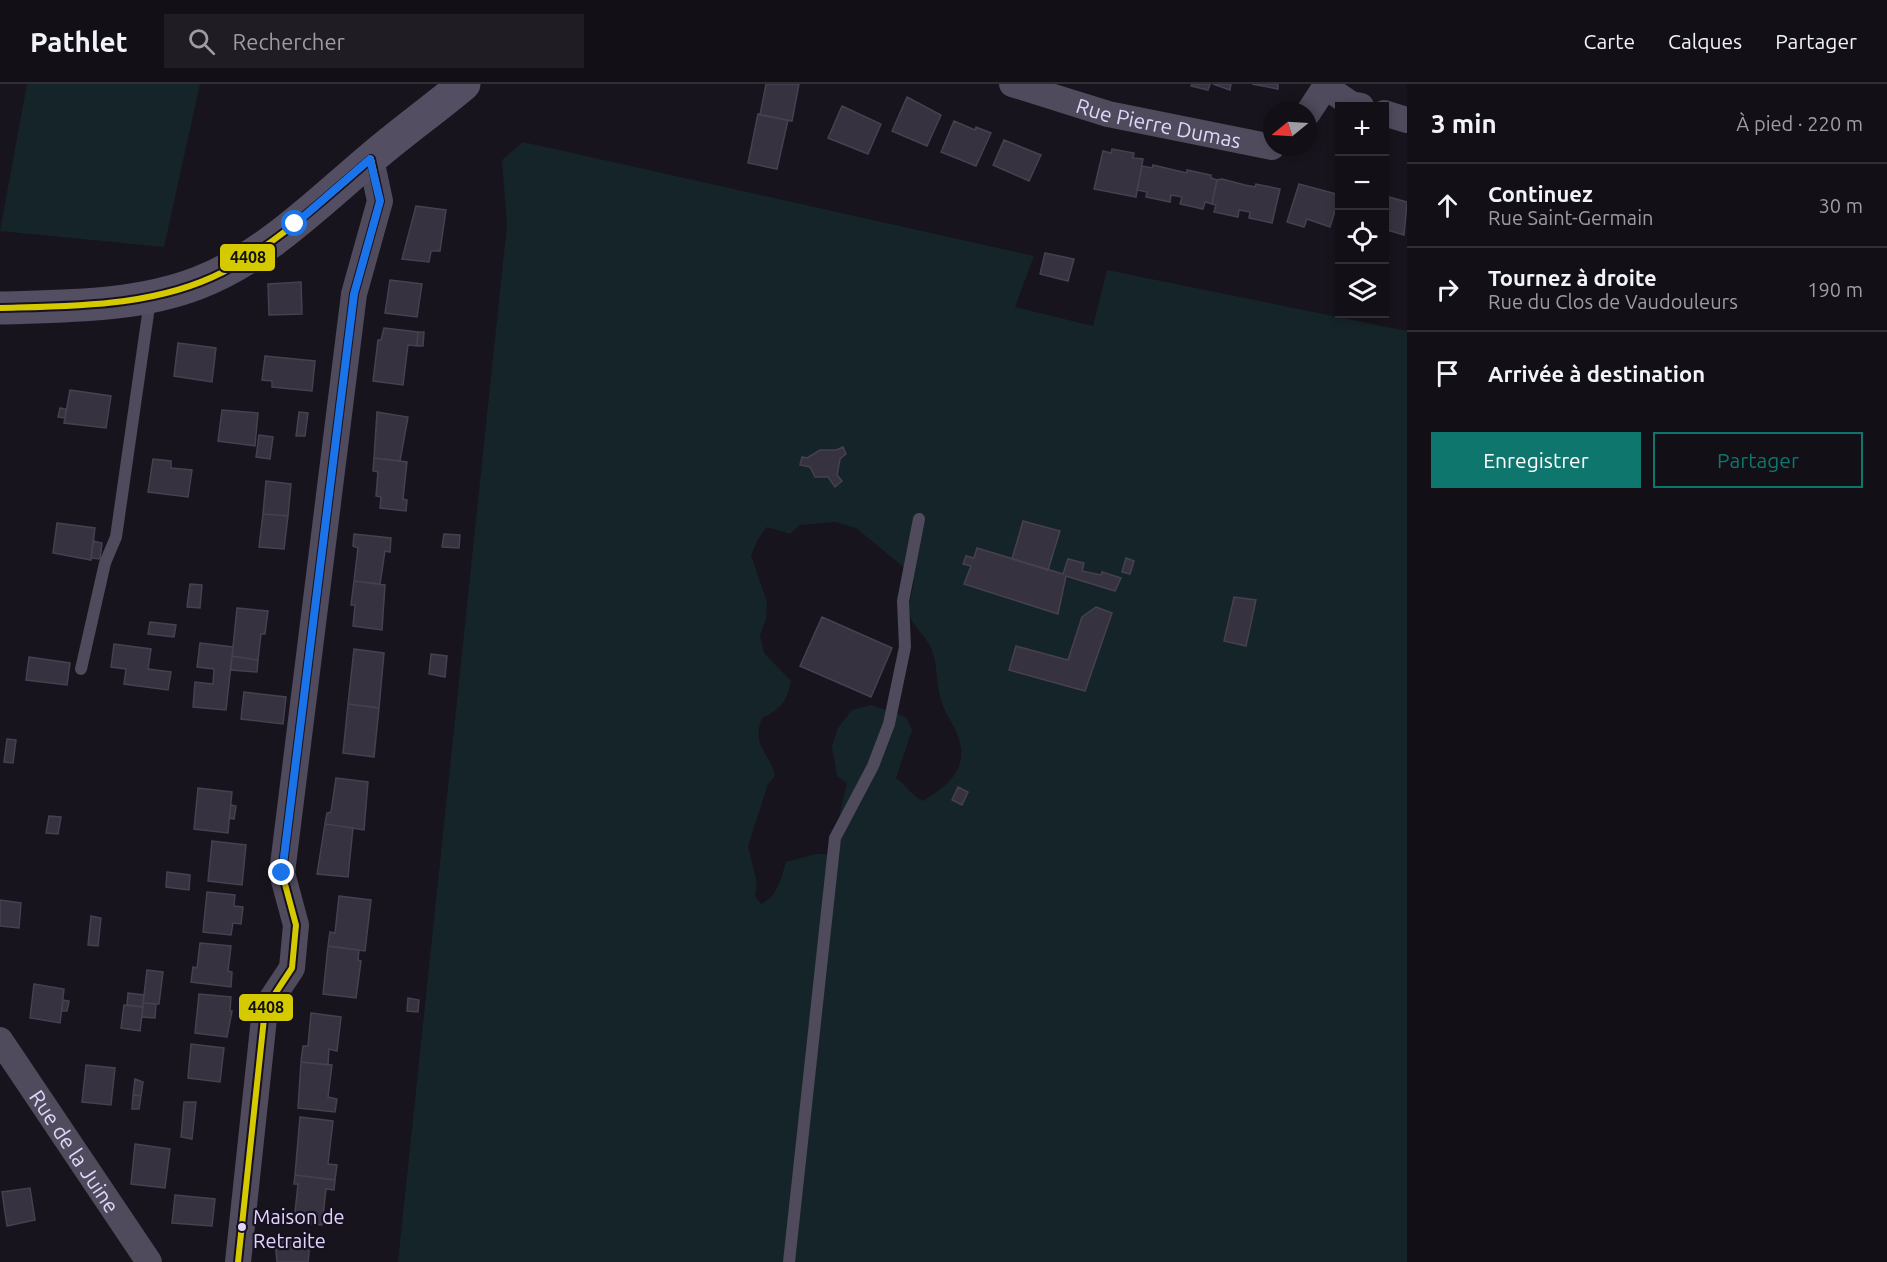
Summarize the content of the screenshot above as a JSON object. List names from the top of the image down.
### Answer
{
  "streets": {
    "street": ["Rue Pierre Dumas", "Rue de la Juine"]
  },
  "places": ["Maison de Retraite"],
  "lines": ["transit line 4408"],
  "north": "left",
  "page": {
    "header": "Pathlet",
    "search": "Rechercher",
    "nav": ["Carte", "Calques", "Partager"],
    "heading": ["3 min", "À pied · 220 m"],
    "map_buttons": ["+", "−"],
    "list": [
      ["Continuez", "Rue Saint-Germain", "30 m"],
      ["Tournez à droite", "Rue du Clos de Vaudouleurs", "190 m"],
      "Arrivée à destination"
    ],
    "buttons": ["Enregistrer", "Partager"]
  }
}
